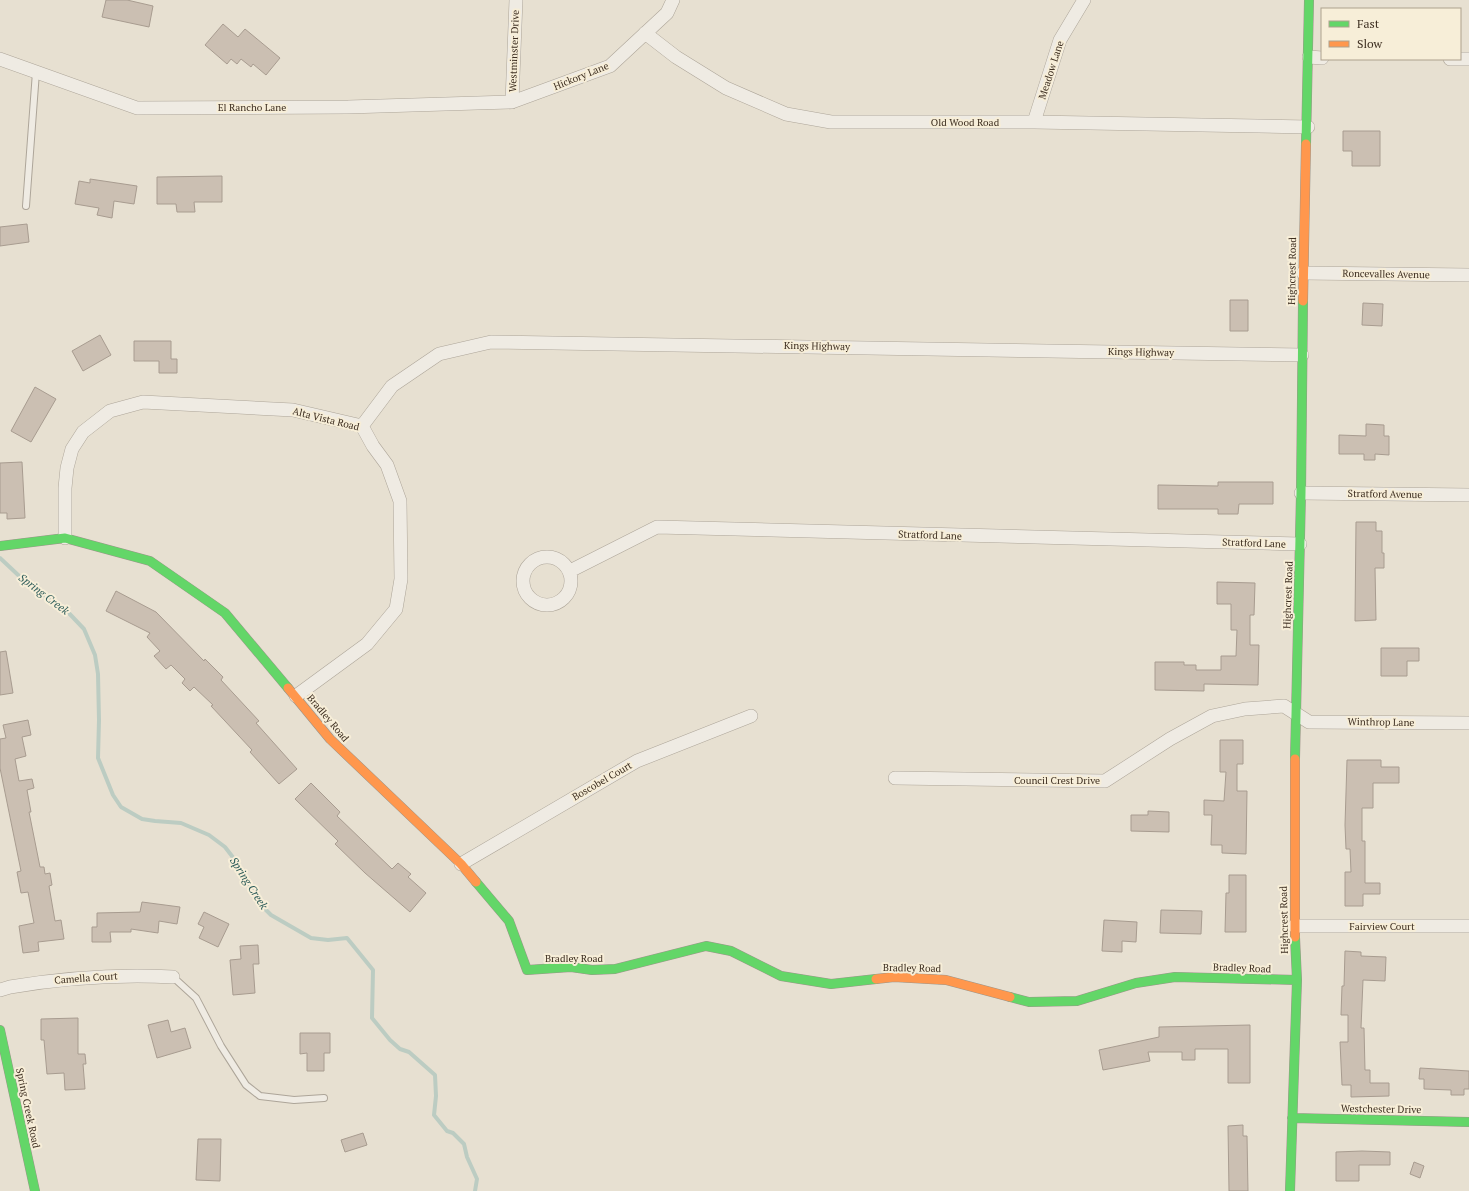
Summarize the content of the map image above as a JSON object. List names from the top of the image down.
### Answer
{
  "streets": {
    "street": [
      "Westminster Drive",
      "Meadow Lane",
      "Hickory Lane",
      "El Rancho Lane",
      "Old Wood Road",
      "Highcrest Road",
      "Roncevalles Avenue",
      "Kings Highway",
      "Alta Vista Road",
      "Stratford Avenue",
      "Stratford Lane",
      "Bradley Road",
      "Winthrop Lane",
      "Council Crest Drive",
      "Boscobel Court",
      "Fairview Court",
      "Camella Court",
      "Spring Creek Road",
      "Westchester Drive"
    ]
  },
  "crossings": [
    ["Westminster Drive", "Hickory Lane"],
    ["Westminster Drive", "El Rancho Lane"],
    ["Meadow Lane", "Old Wood Road"],
    ["Hickory Lane", "El Rancho Lane"],
    ["Hickory Lane", "Old Wood Road"],
    ["Old Wood Road", "Highcrest Road"],
    ["Highcrest Road", "Roncevalles Avenue"],
    ["Highcrest Road", "Kings Highway"],
    ["Highcrest Road", "Stratford Avenue"],
    ["Highcrest Road", "Stratford Lane"],
    ["Highcrest Road", "Bradley Road"],
    ["Highcrest Road", "Winthrop Lane"],
    ["Highcrest Road", "Council Crest Drive"],
    ["Highcrest Road", "Fairview Court"],
    ["Highcrest Road", "Westchester Drive"],
    ["Kings Highway", "Alta Vista Road"],
    ["Alta Vista Road", "Bradley Road"],
    ["Bradley Road", "Boscobel Court"],
    ["Winthrop Lane", "Council Crest Drive"]
  ],
  "water": ["Spring Creek"],
  "legend": ["Fast", "Slow"]
}
